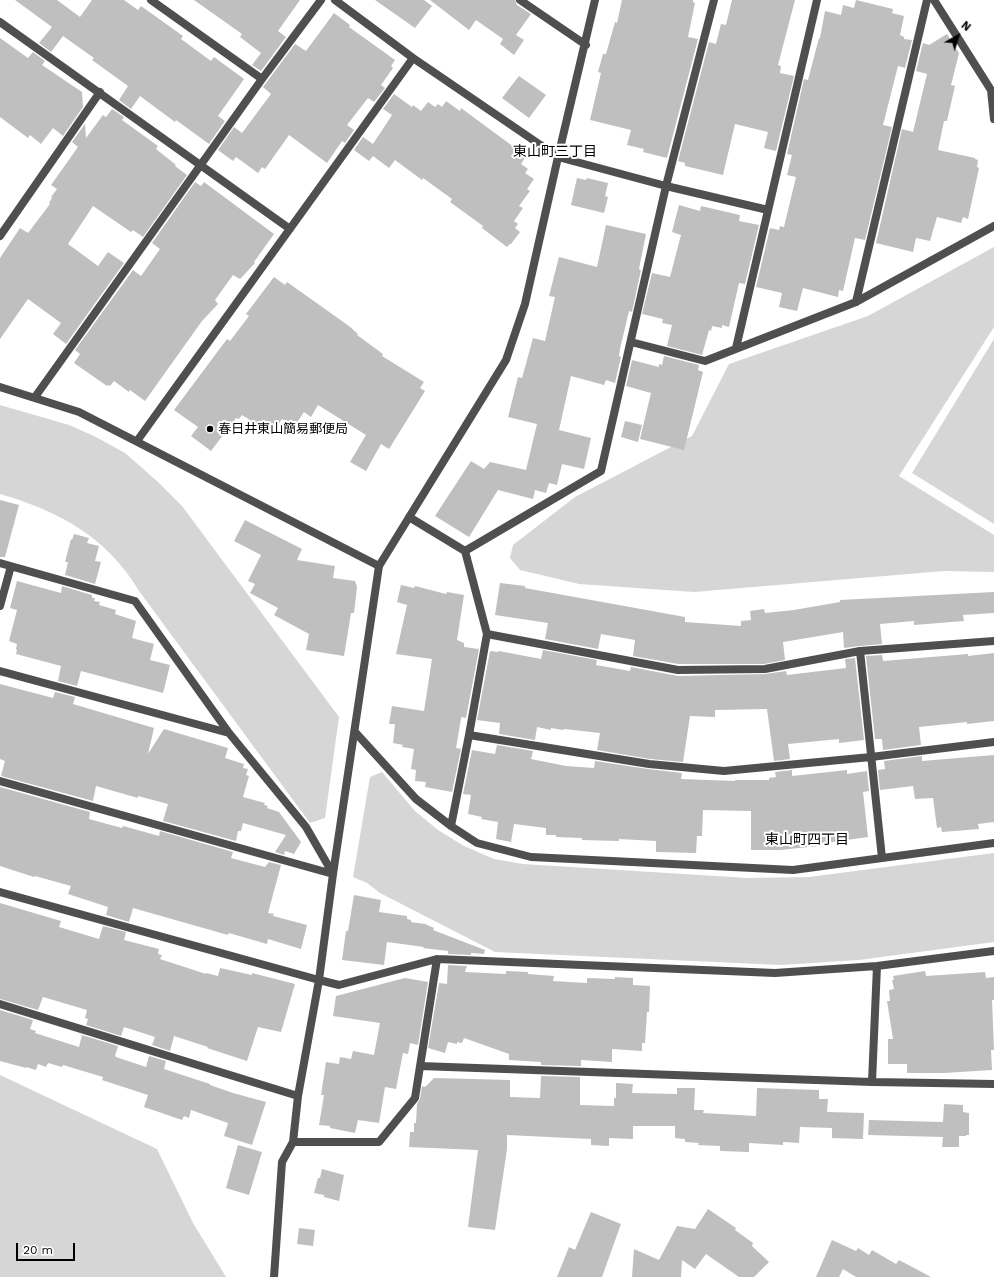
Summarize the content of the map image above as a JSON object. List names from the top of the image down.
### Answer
{
  "districts": ["東山町三丁目", "東山町四丁目"],
  "places": ["春日井東山簡易郵便局"],
  "scale_bar": "20 m",
  "north": "top right"
}
